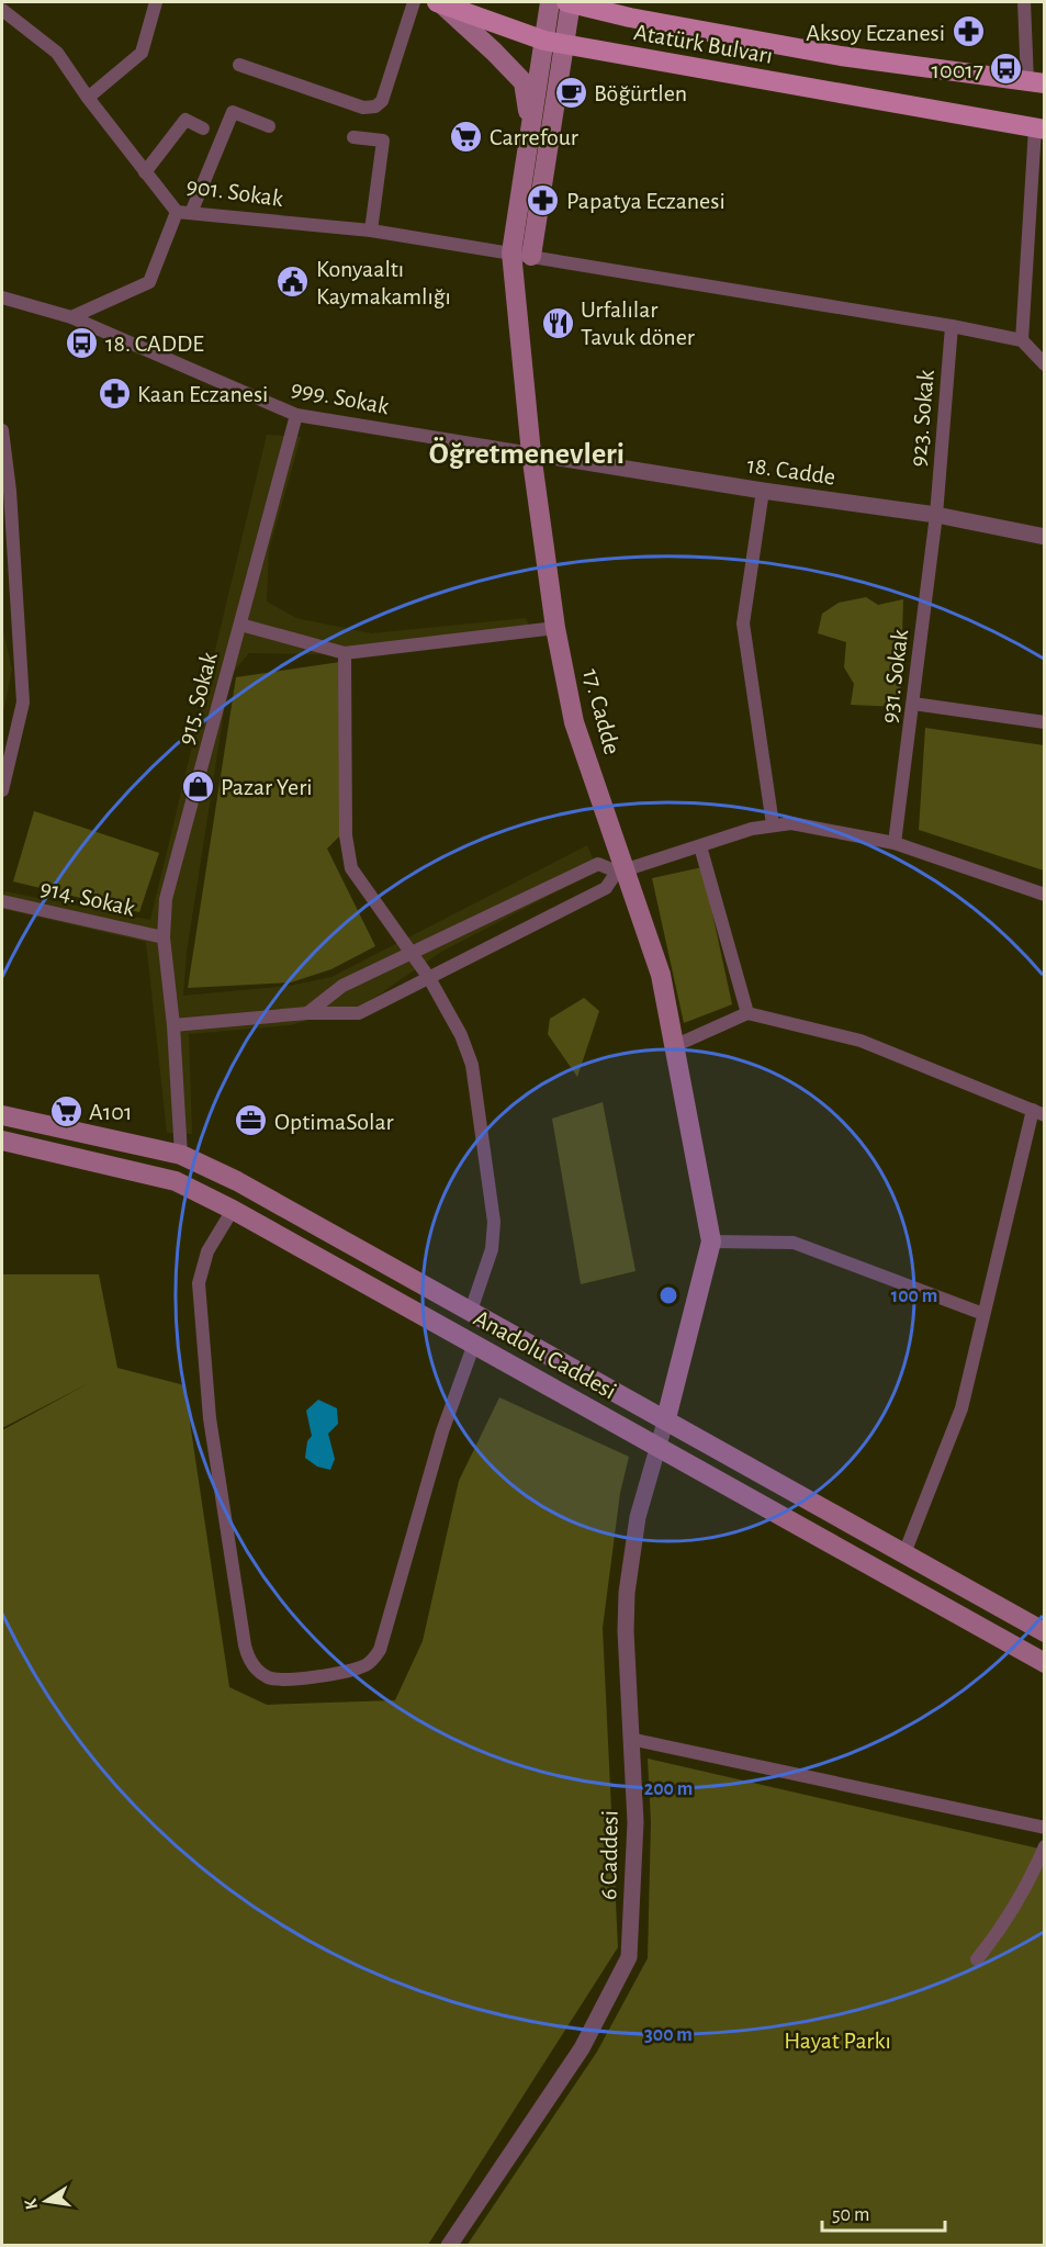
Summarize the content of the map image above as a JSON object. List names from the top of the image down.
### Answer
{
  "streets": {
    "main road": ["Atatürk Bulvarı", "17. Cadde", "Anadolu Caddesi"],
    "street": [
      "901. Sokak",
      "999. Sokak",
      "923. Sokak",
      "18. Cadde",
      "931. Sokak",
      "915. Sokak",
      "914. Sokak",
      "6 Caddesi"
    ]
  },
  "crossings": [
    ["Atatürk Bulvarı", "17. Cadde"],
    ["901. Sokak", "923. Sokak"],
    ["901. Sokak", "17. Cadde"],
    ["999. Sokak", "18. Cadde"],
    ["999. Sokak", "915. Sokak"],
    ["999. Sokak", "17. Cadde"],
    ["923. Sokak", "18. Cadde"],
    ["923. Sokak", "931. Sokak"],
    ["18. Cadde", "931. Sokak"],
    ["18. Cadde", "17. Cadde"],
    ["915. Sokak", "914. Sokak"],
    ["915. Sokak", "Anadolu Caddesi"],
    ["17. Cadde", "Anadolu Caddesi"],
    ["17. Cadde", "6 Caddesi"],
    ["Anadolu Caddesi", "6 Caddesi"]
  ],
  "districts": ["Öğretmenevleri"],
  "parks": ["Hayat Parkı"],
  "places": {
    "pharmacy": ["Aksoy Eczanesi", "Papatya Eczanesi", "Kaan Eczanesi"],
    "bus stop": ["10017", "18. CADDE"],
    "cafe": ["Böğürtlen"],
    "supermarket": ["Carrefour", "A101"],
    "public building": ["Konyaaltı Kaymakamlığı"],
    "restaurant": ["Urfalılar Tavuk döner"],
    "shop": ["Pazar Yeri"],
    "office": ["OptimaSolar"]
  },
  "scale_bar": "50 m",
  "north": "left",
  "rings": ["100 m", "200 m", "300 m"]
}
